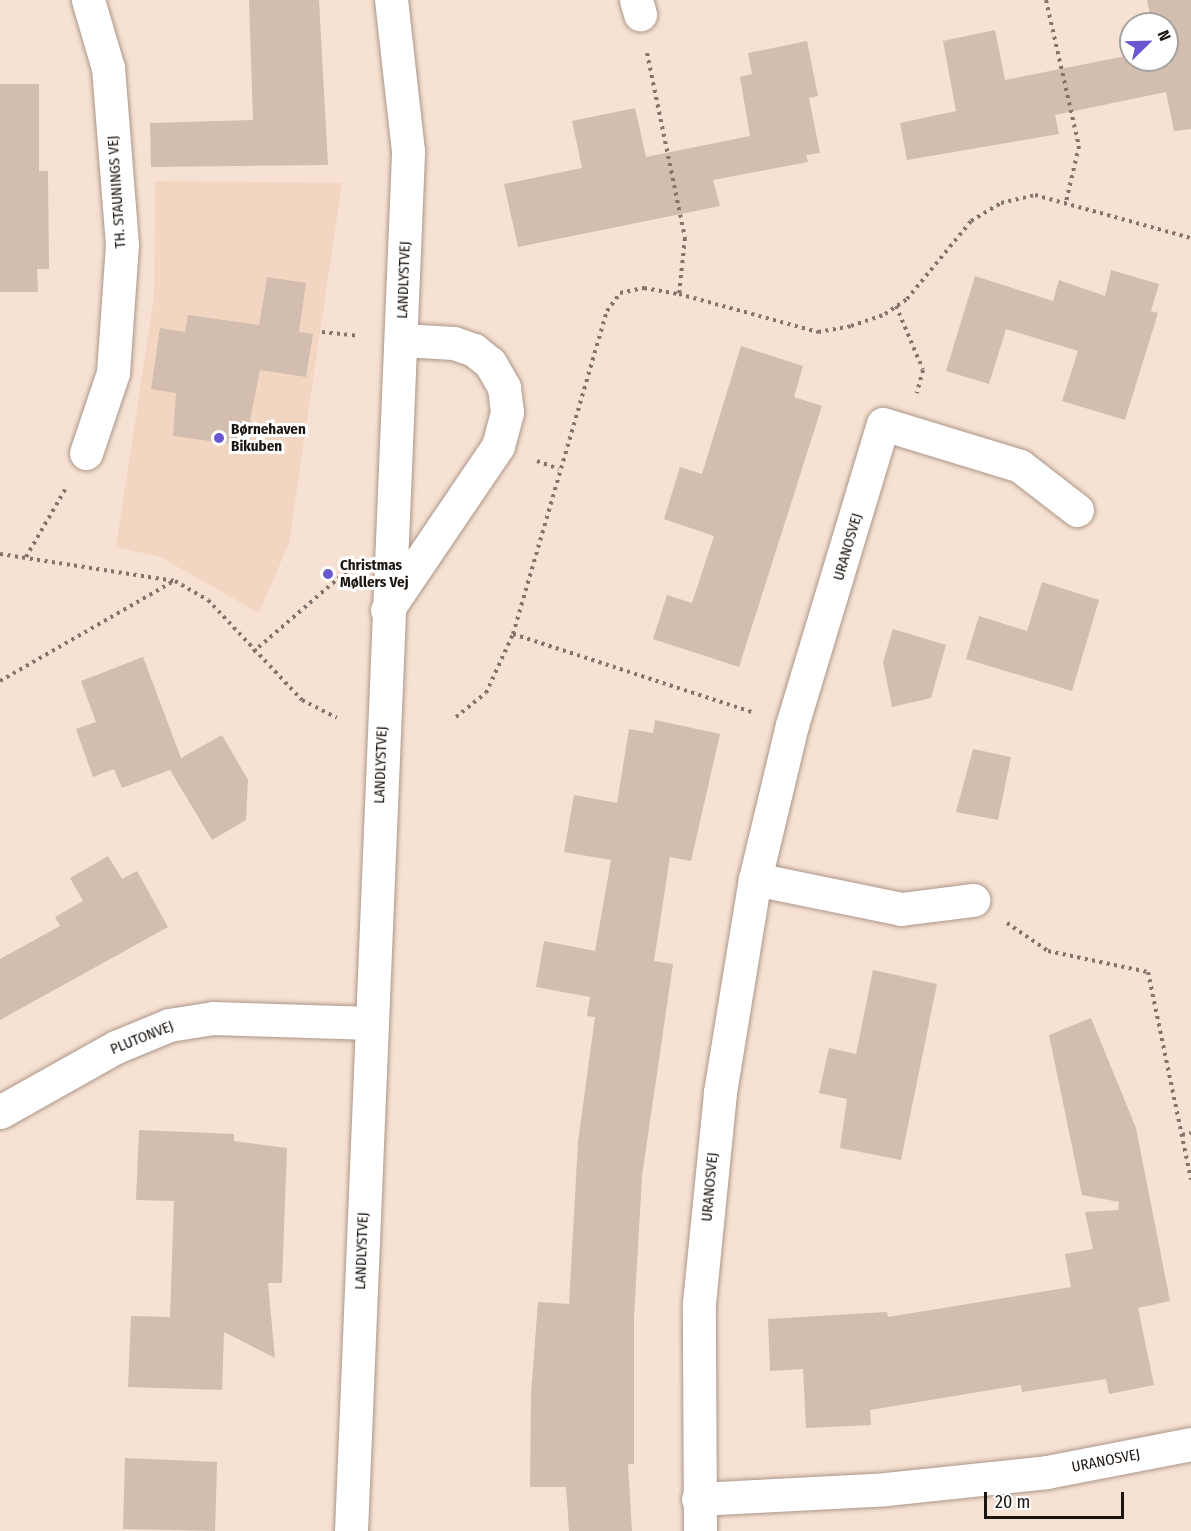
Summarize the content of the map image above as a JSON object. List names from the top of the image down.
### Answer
{
  "streets": {
    "street": [
      "TH. STAUNINGS VEJ",
      "LANDLYSTVEJ",
      "URANOSVEJ",
      "PLUTONVEJ"
    ]
  },
  "crossings": [
    ["LANDLYSTVEJ", "PLUTONVEJ"]
  ],
  "places": ["Børnehaven Bikuben", "Christmas Møllers Vej"],
  "scale_bar": "20 m",
  "north": "top right"
}
